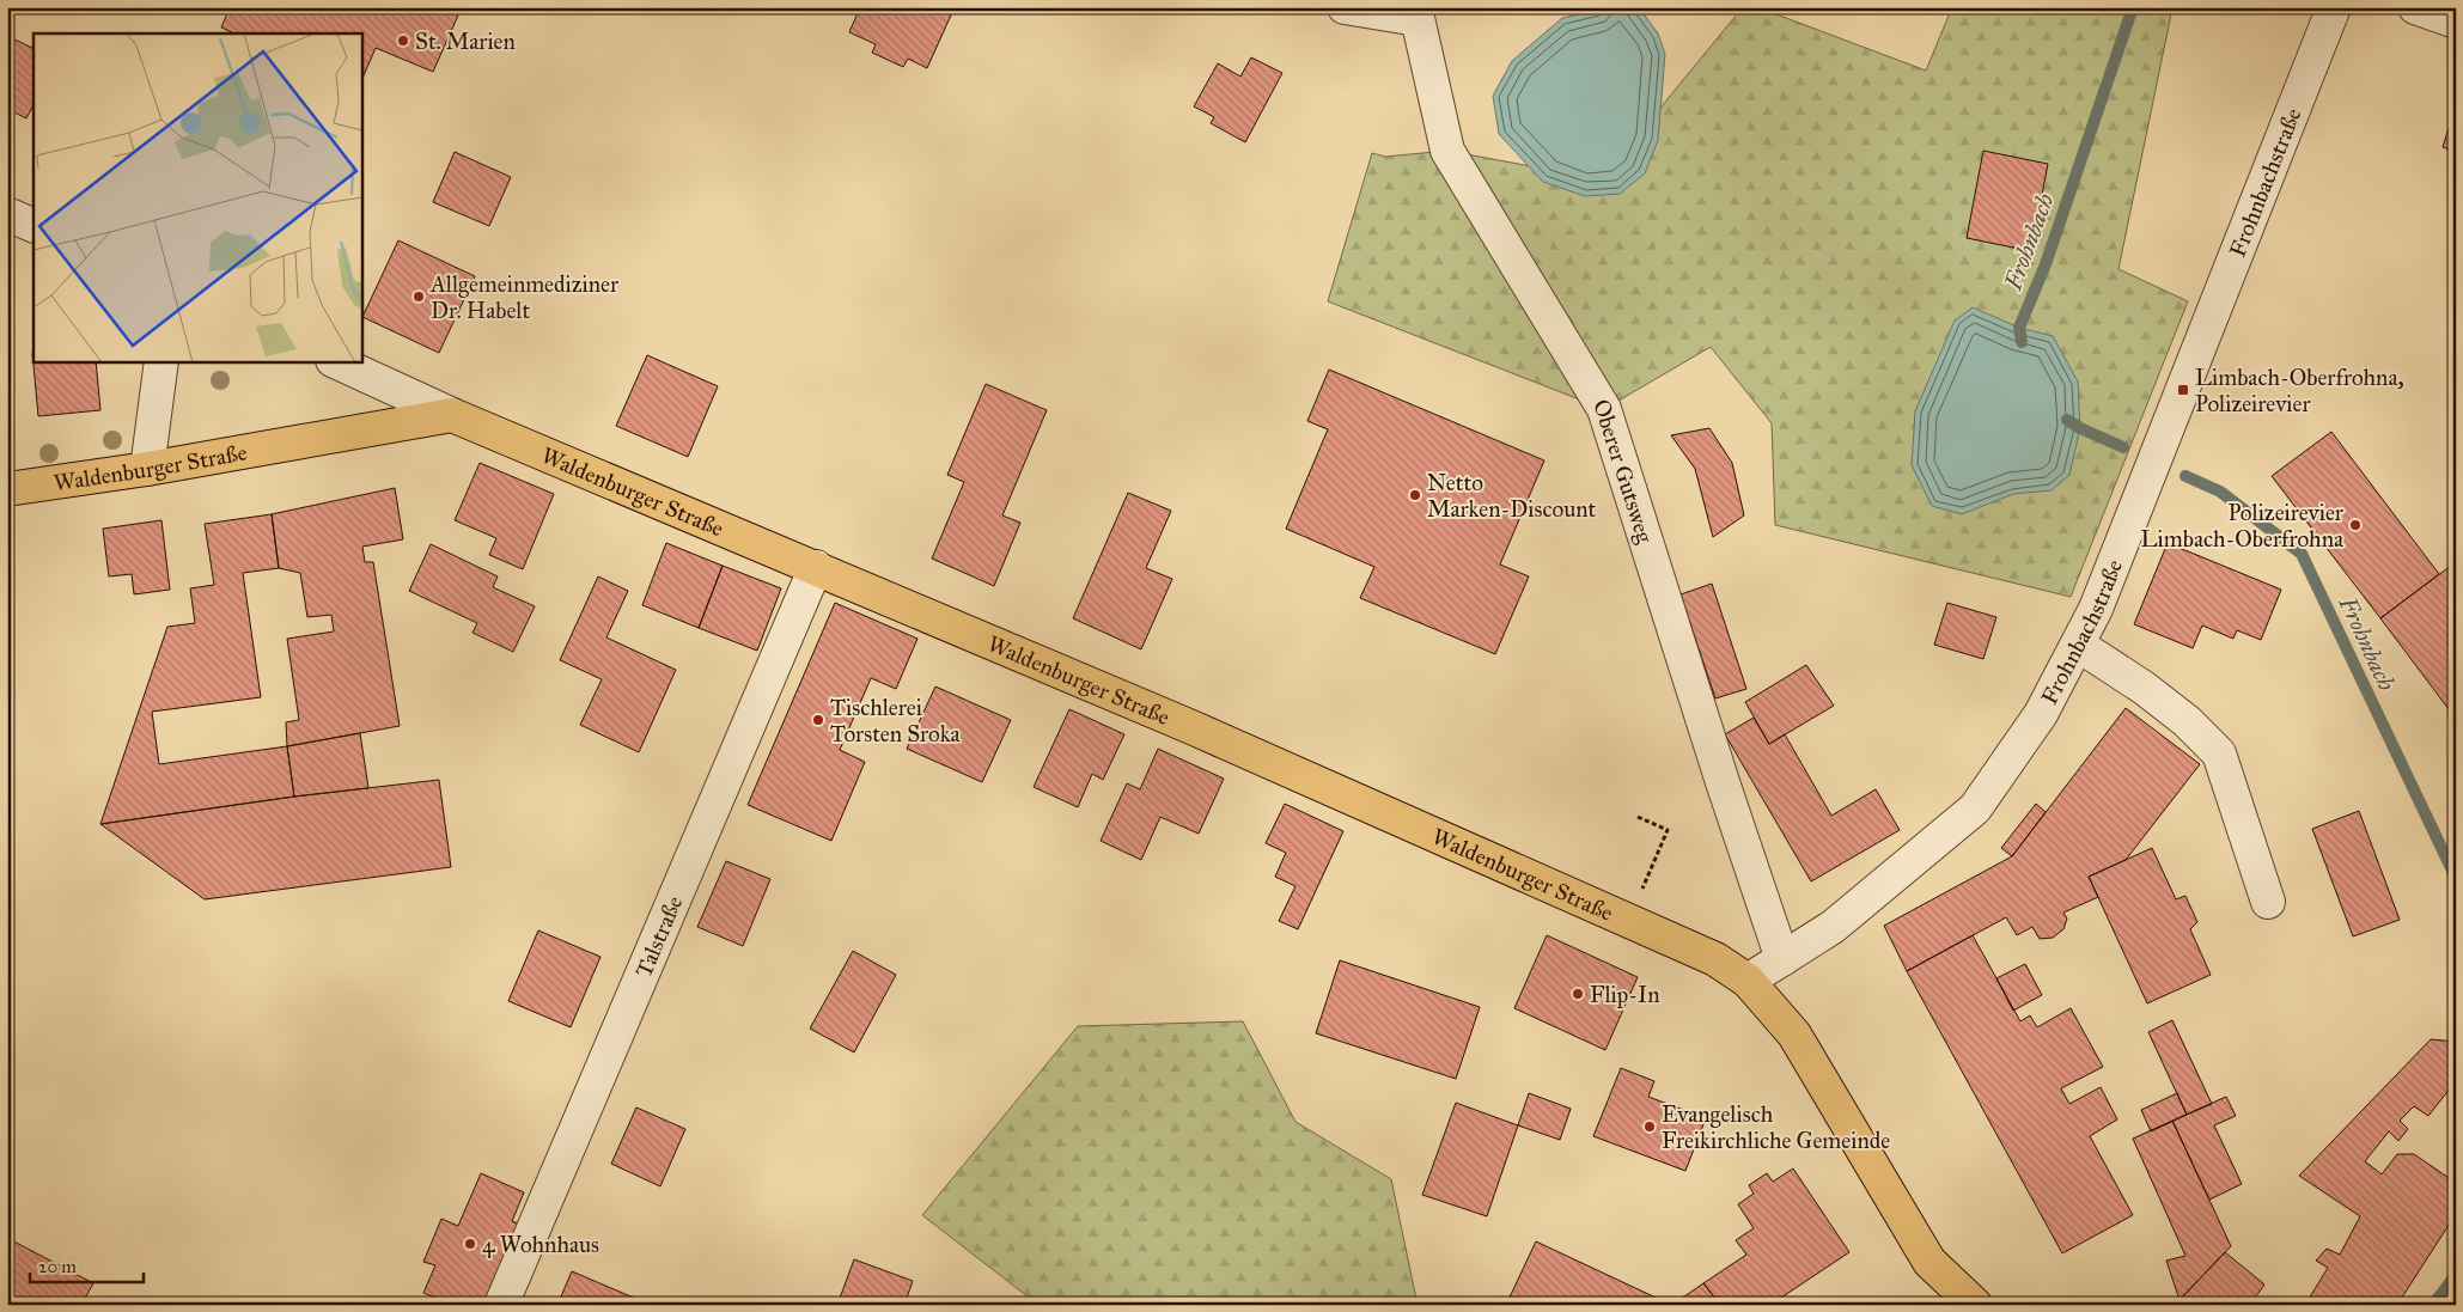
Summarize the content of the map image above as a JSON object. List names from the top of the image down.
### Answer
{
  "streets": {
    "main road": ["Waldenburger Straße"],
    "street": ["Frohnbachstraße", "Oberer Gutsweg", "Talstraße"]
  },
  "crossings": [
    ["Frohnbachstraße", "Waldenburger Straße"],
    ["Frohnbachstraße", "Oberer Gutsweg"],
    ["Waldenburger Straße", "Talstraße"]
  ],
  "water": ["Frohnbach"],
  "places": {
    "other": [
      "St. Marien",
      "Allgemeinmediziner Dr. Habelt",
      "Netto Marken-Discount",
      "Polizeirevier Limbach-Oberfrohna",
      "Tischlerei Torsten Sroka",
      "Flip-In",
      "Evangelisch Freikirchliche Gemeinde",
      "4 Wohnhaus"
    ],
    "transit": ["Limbach-Oberfrohna, Polizeirevier"]
  },
  "scale_bar": "20 m"
}
